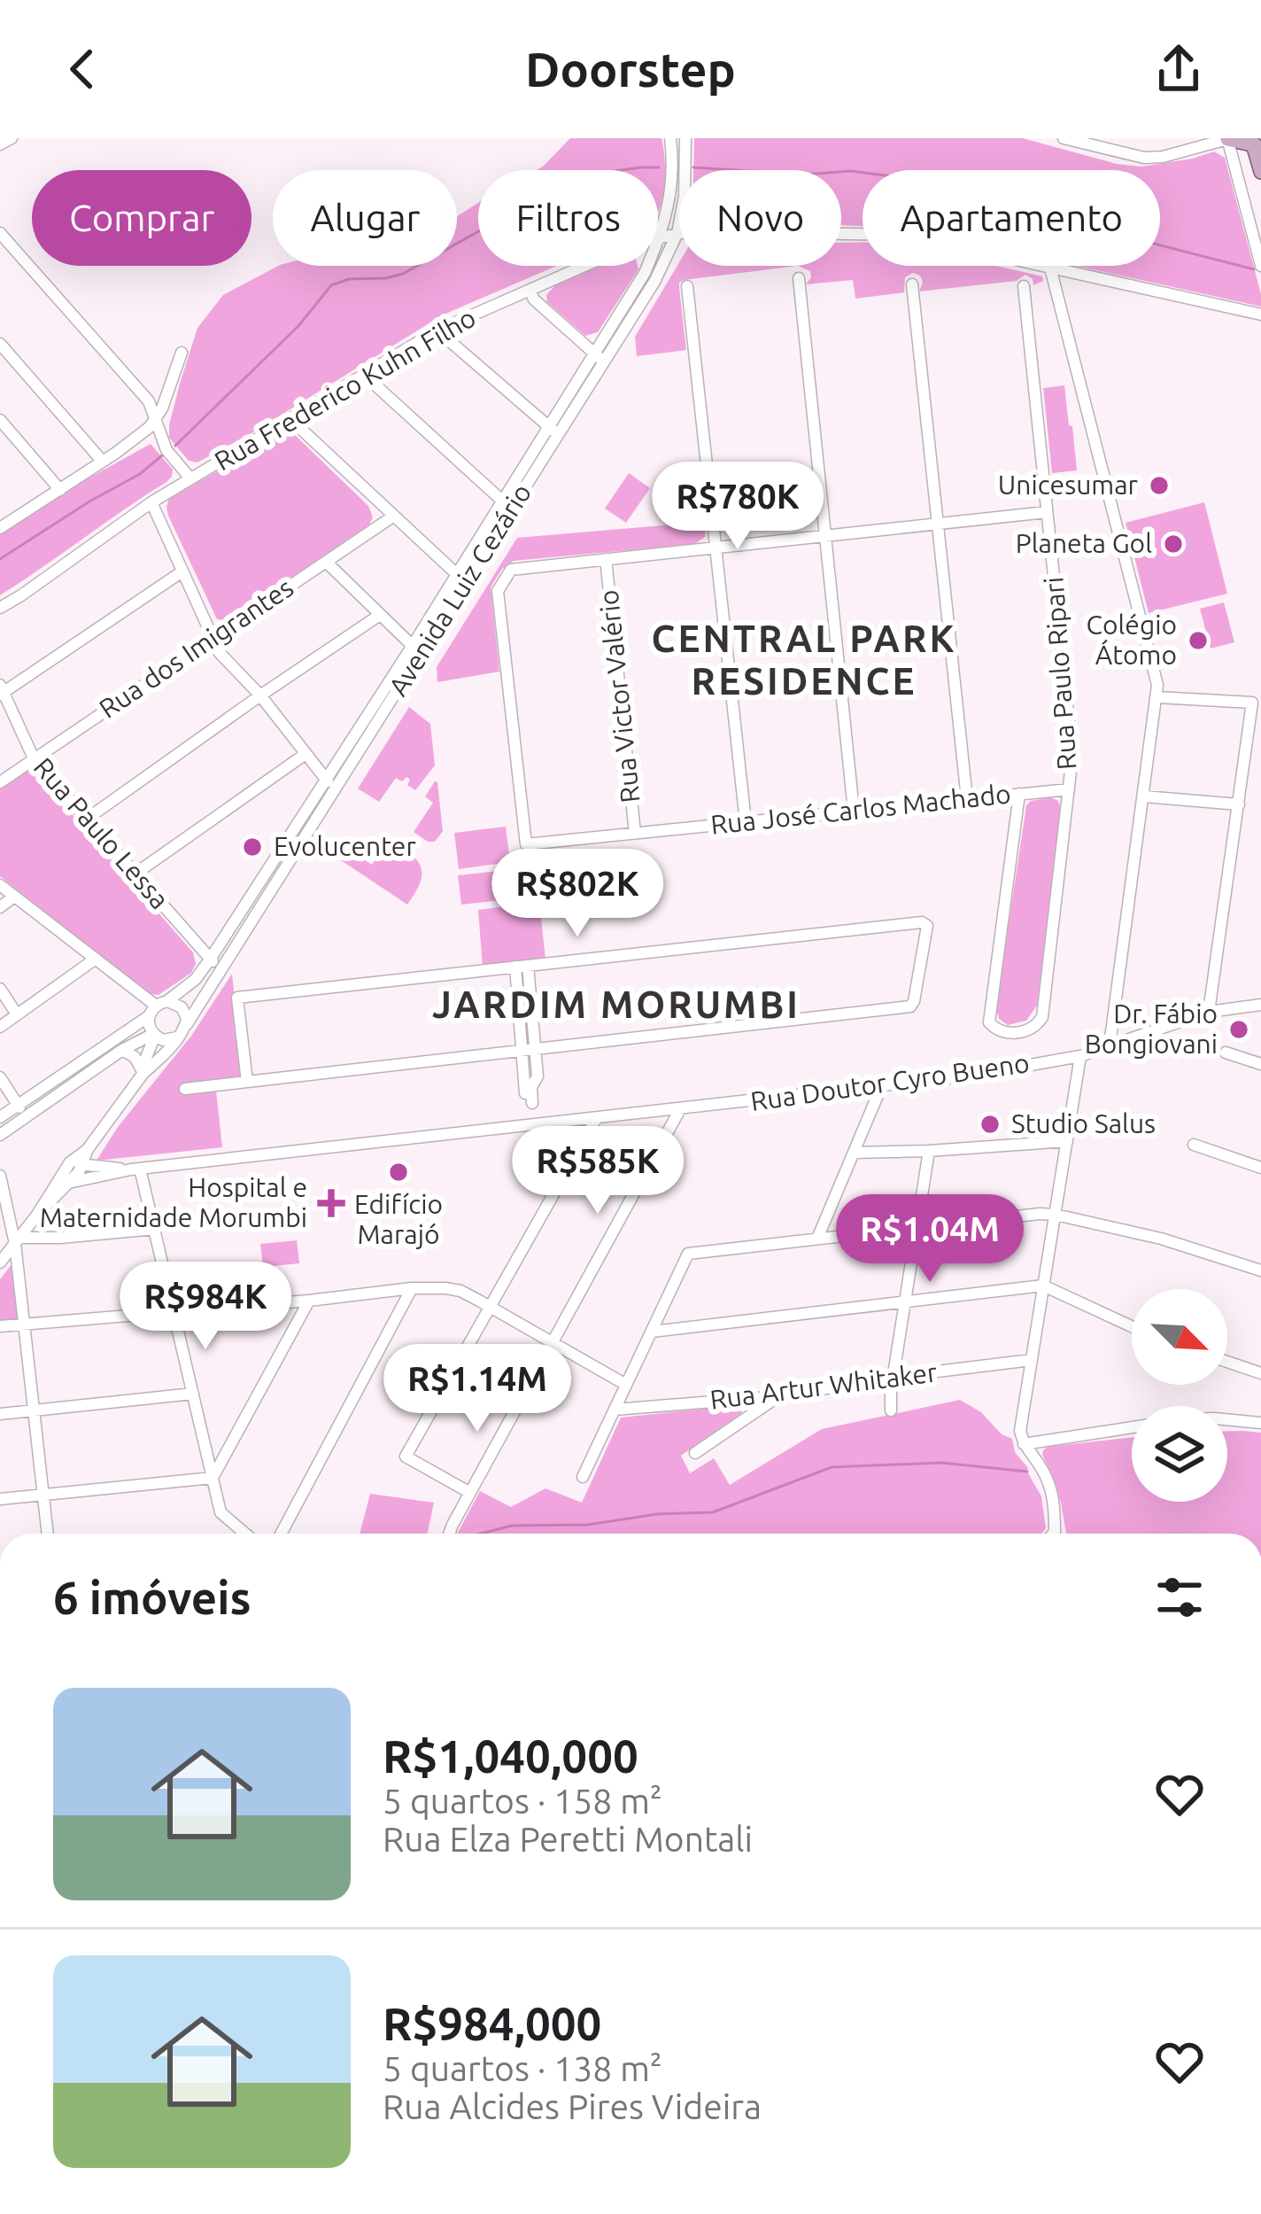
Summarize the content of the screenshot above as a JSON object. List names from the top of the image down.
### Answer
{
  "streets": {
    "street": [
      "Rua Frederico Kuhn Filho",
      "Avenida Luiz Cezário",
      "Rua dos Imigrantes",
      "Rua Paulo Ripari",
      "Rua Victor Valério",
      "Rua José Carlos Machado",
      "Rua Paulo Lessa",
      "Rua Doutor Cyro Bueno",
      "Rua Artur Whitaker"
    ]
  },
  "crossings": [
    ["Rua Frederico Kuhn Filho", "Avenida Luiz Cezário"],
    ["Avenida Luiz Cezário", "Rua Paulo Lessa"],
    ["Rua dos Imigrantes", "Rua Paulo Lessa"],
    ["Rua Paulo Ripari", "Rua José Carlos Machado"],
    ["Rua Victor Valério", "Rua José Carlos Machado"]
  ],
  "districts": ["CENTRAL PARK RESIDENCE", "JARDIM MORUMBI"],
  "places": {
    "other": [
      "Unicesumar",
      "Planeta Gol",
      "Colégio Átomo",
      "Evolucenter",
      "Dr. Fábio Bongiovani",
      "Studio Salus",
      "Edifício Marajó"
    ],
    "health": ["Hospital e Maternidade Morumbi"]
  },
  "north": "bottom right",
  "page": {
    "header": "Doorstep",
    "chip": [
      "Comprar",
      "Alugar",
      "Filtros",
      "Novo",
      "Apartamento"
    ],
    "price": [
      "R$780K",
      "R$802K",
      "R$585K",
      "R$1.04M",
      "R$984K",
      "R$1.14M"
    ],
    "heading": "6 imóveis",
    "list": [
      {
        "name": "R$1,040,000",
        "note": "5 quartos · 158 m² · Rua Elza Peretti Montali"
      },
      {
        "name": "R$984,000",
        "note": "5 quartos · 138 m² · Rua Alcides Pires Videira"
      }
    ]
  }
}
